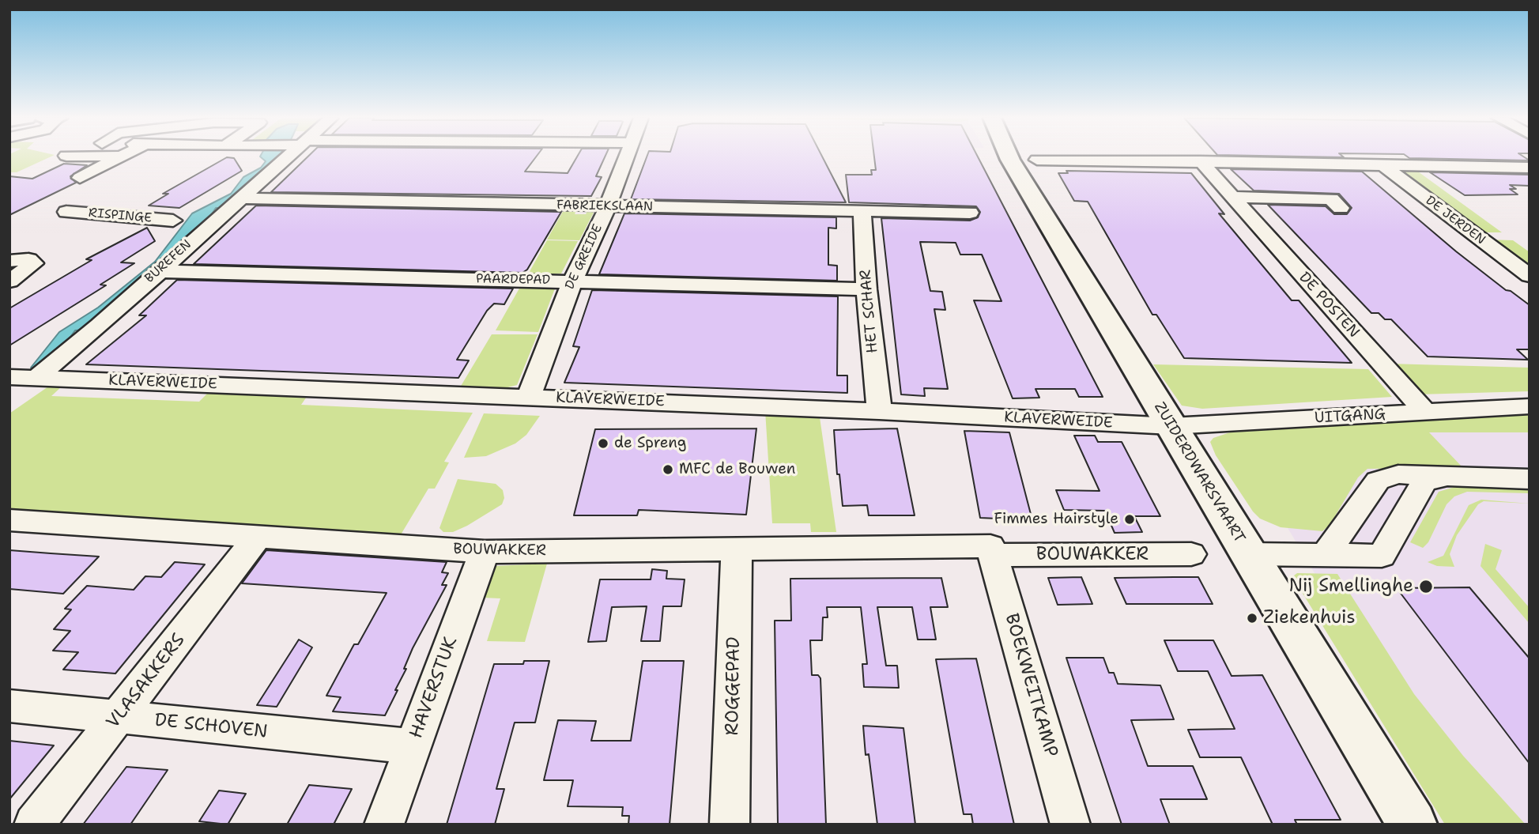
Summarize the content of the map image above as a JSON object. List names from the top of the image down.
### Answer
{
  "streets": {
    "street": [
      "FABRIEKSLAAN",
      "RISPINGE",
      "DE JERDEN",
      "DE GREIDE",
      "BUREFEN",
      "PAARDEPAD",
      "DE POSTEN",
      "HET SCHAR",
      "KLAVERWEIDE",
      "UITGANG",
      "ZUIDERDWARSVAART",
      "BOUWAKKER",
      "VLASAKKERS",
      "BOEKWEITKAMP",
      "ROGGEPAD",
      "HAVERSTUK",
      "DE SCHOVEN"
    ]
  },
  "crossings": [
    ["FABRIEKSLAAN", "DE GREIDE"],
    ["FABRIEKSLAAN", "BUREFEN"],
    ["FABRIEKSLAAN", "HET SCHAR"],
    ["DE GREIDE", "PAARDEPAD"],
    ["DE GREIDE", "KLAVERWEIDE"],
    ["BUREFEN", "PAARDEPAD"],
    ["BUREFEN", "KLAVERWEIDE"],
    ["PAARDEPAD", "HET SCHAR"],
    ["DE POSTEN", "UITGANG"],
    ["HET SCHAR", "KLAVERWEIDE"],
    ["KLAVERWEIDE", "UITGANG"],
    ["KLAVERWEIDE", "ZUIDERDWARSVAART"],
    ["UITGANG", "ZUIDERDWARSVAART"],
    ["BOUWAKKER", "VLASAKKERS"],
    ["BOUWAKKER", "BOEKWEITKAMP"],
    ["BOUWAKKER", "ROGGEPAD"],
    ["BOUWAKKER", "HAVERSTUK"],
    ["VLASAKKERS", "DE SCHOVEN"],
    ["HAVERSTUK", "DE SCHOVEN"]
  ],
  "places": [
    "de Spreng",
    "MFC de Bouwen",
    "Fimmes Hairstyle",
    "Nij Smellinghe",
    "Ziekenhuis"
  ]
}
